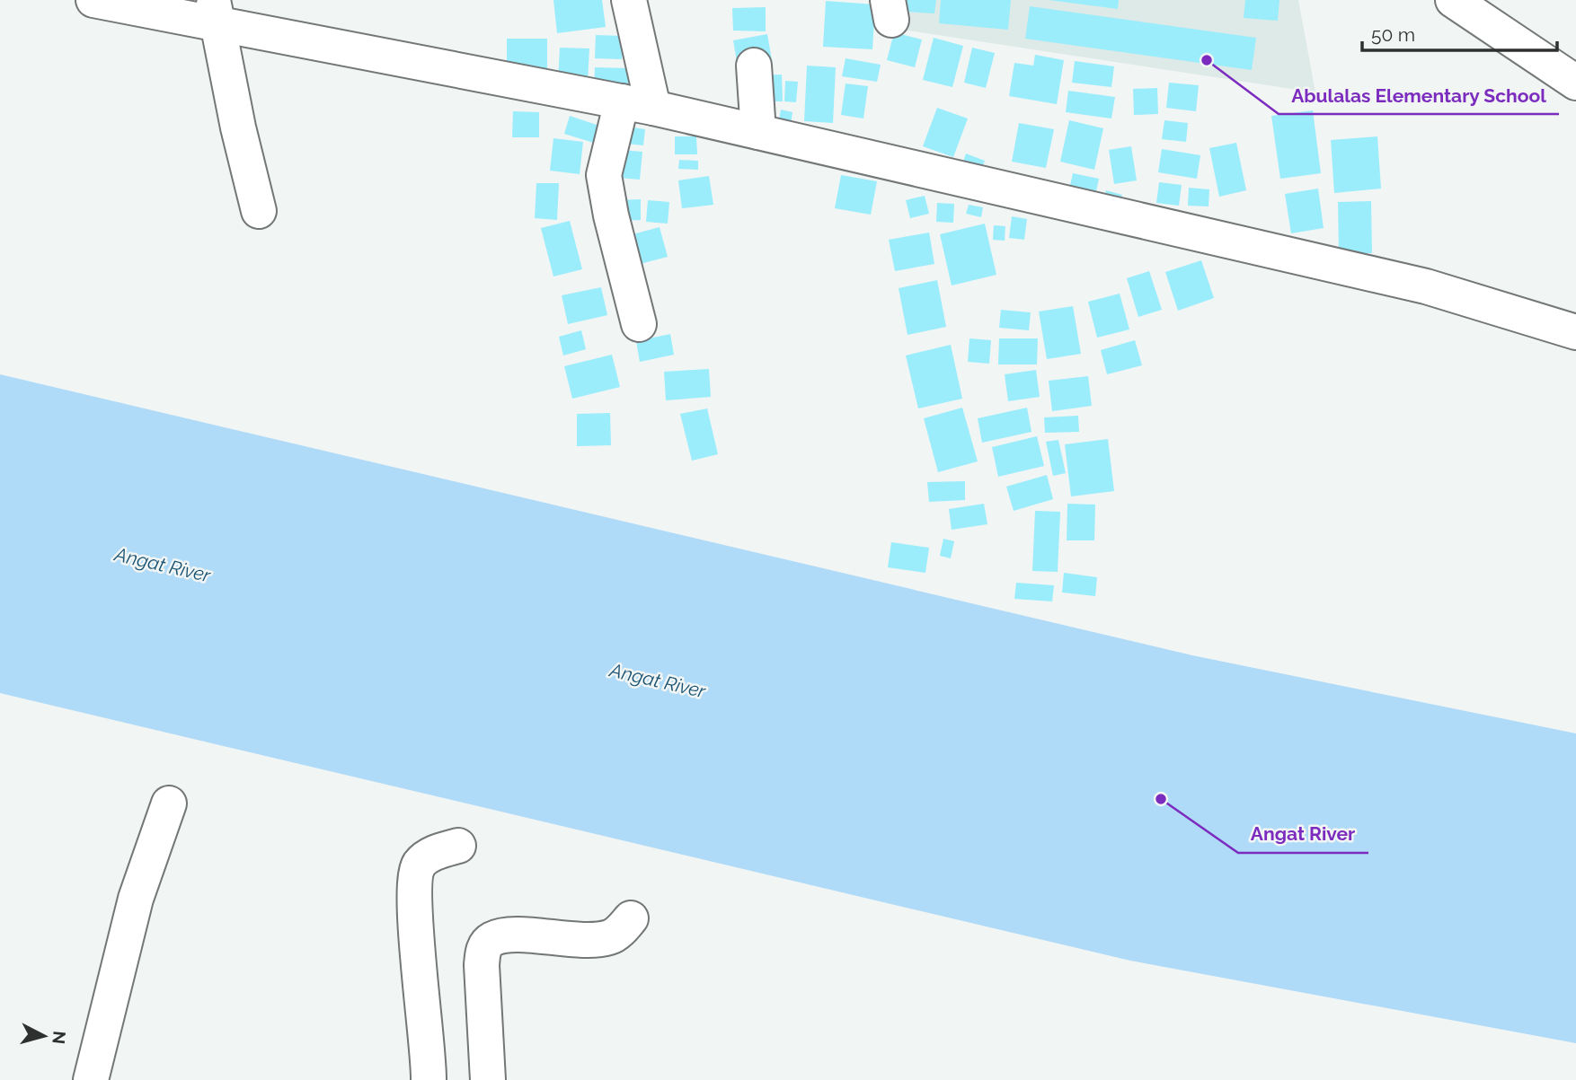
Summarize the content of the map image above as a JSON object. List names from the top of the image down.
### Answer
{
  "water": ["Angat River"],
  "places": ["Abulalas Elementary School", "Angat River"],
  "scale_bar": "50 m",
  "north": "right"
}
